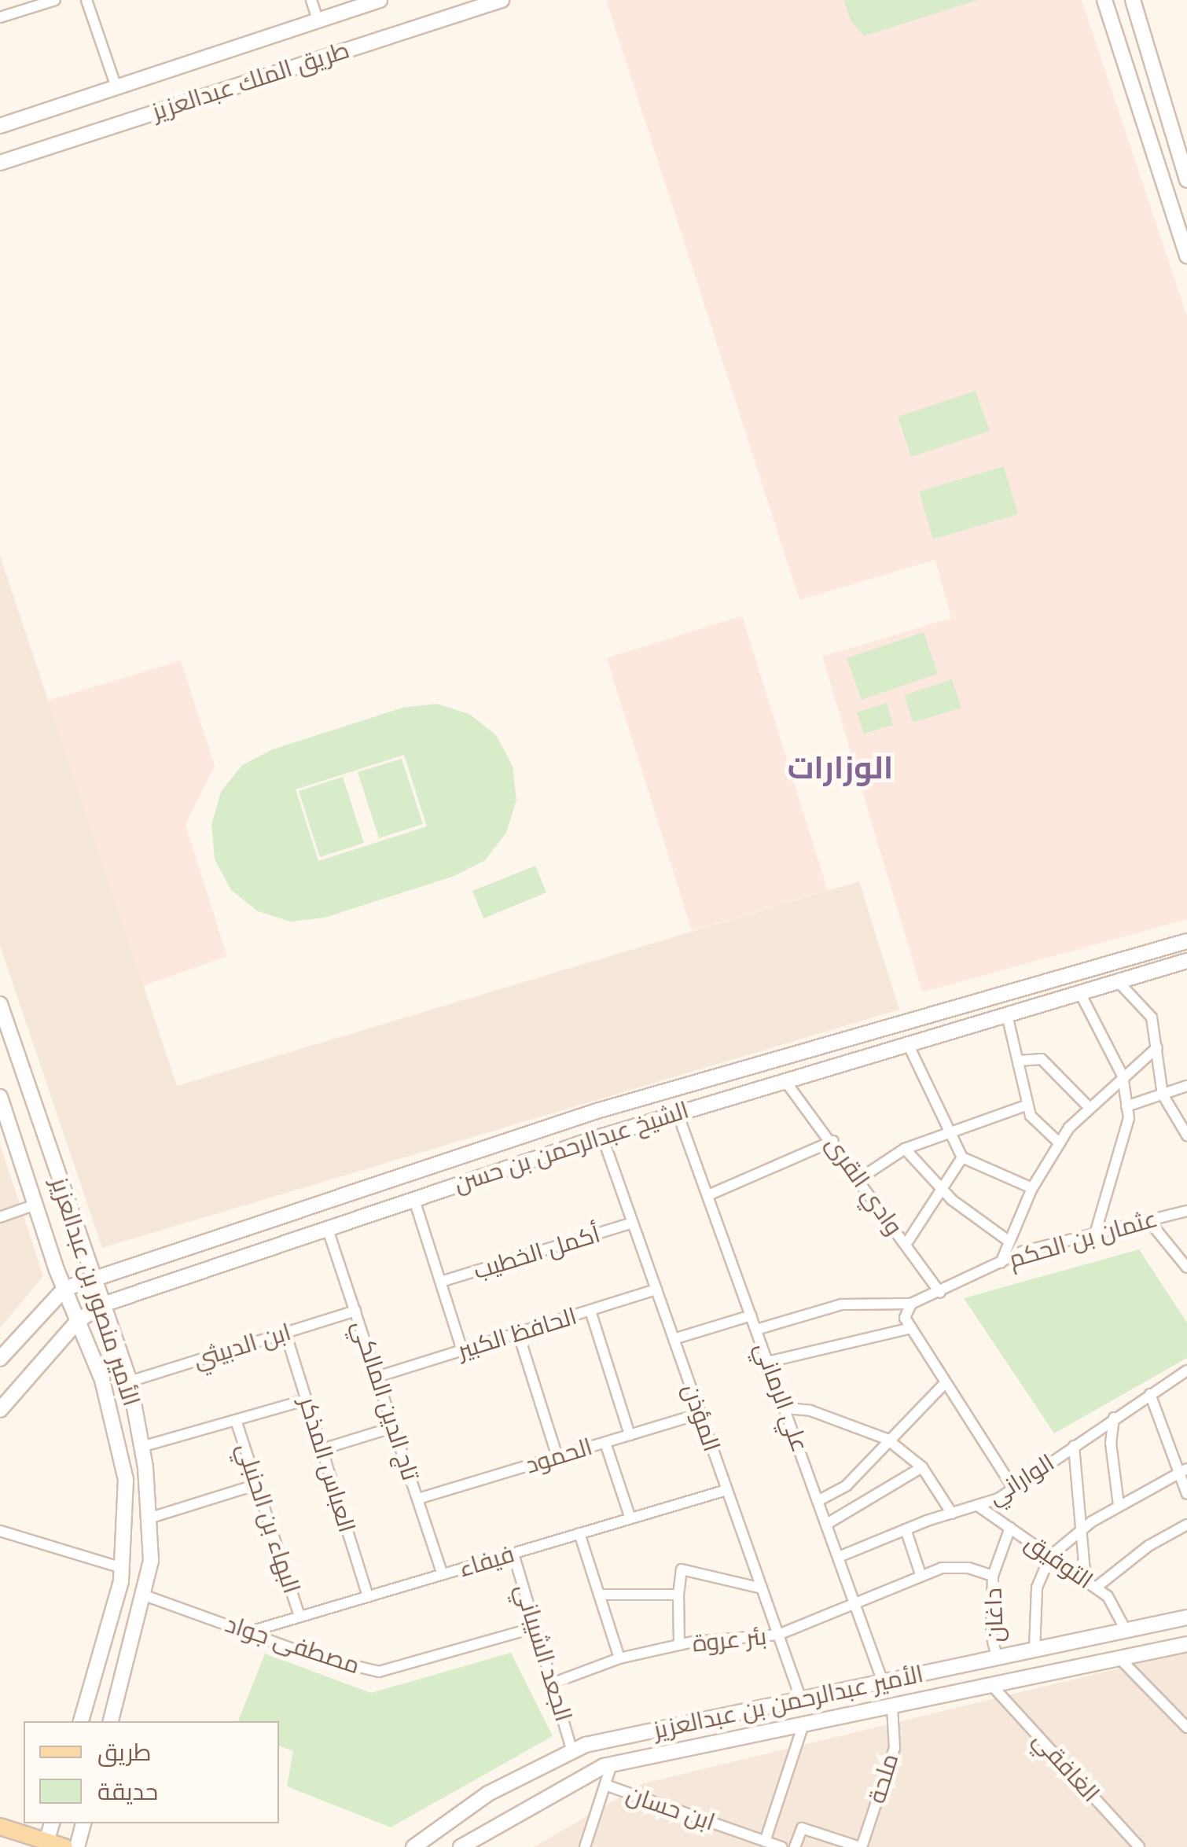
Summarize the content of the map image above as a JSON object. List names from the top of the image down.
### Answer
{
  "streets": {
    "street": [
      "طريق الملك عبدالعزيز",
      "الشيخ عبدالرحمن بن حسن",
      "وادي القرى",
      "عثمان بن الحكم",
      "أكمل الخطيب",
      "الأمير منصور بن عبدالعزيز",
      "الحافظ الكبير",
      "ابن الدبيثي",
      "علي الرماني",
      "تاج الدين المالكي",
      "المؤذن",
      "الحمود",
      "العباس المذكر",
      "الواراني",
      "البهاء بن الحنبلي",
      "فيفاء",
      "التوفيق",
      "داغان",
      "بئر عروة",
      "مصطفى جواد",
      "الجعد الشيباني",
      "الأمير عبدالرحمن بن عبدالعزيز",
      "الغافقي",
      "ملحة",
      "ابن حسان"
    ]
  },
  "crossings": [
    ["الشيخ عبدالرحمن بن حسن", "وادي القرى"],
    ["الشيخ عبدالرحمن بن حسن", "الأمير منصور بن عبدالعزيز"],
    ["الشيخ عبدالرحمن بن حسن", "علي الرماني"],
    ["الشيخ عبدالرحمن بن حسن", "تاج الدين المالكي"],
    ["الشيخ عبدالرحمن بن حسن", "المؤذن"],
    ["وادي القرى", "عثمان بن الحكم"],
    ["عثمان بن الحكم", "علي الرماني"],
    ["أكمل الخطيب", "المؤذن"],
    ["الأمير منصور بن عبدالعزيز", "ابن الدبيثي"],
    ["الأمير منصور بن عبدالعزيز", "مصطفى جواد"],
    ["الحافظ الكبير", "تاج الدين المالكي"],
    ["الحافظ الكبير", "المؤذن"],
    ["ابن الدبيثي", "تاج الدين المالكي"],
    ["ابن الدبيثي", "العباس المذكر"],
    ["علي الرماني", "الواراني"],
    ["علي الرماني", "بئر عروة"],
    ["علي الرماني", "الأمير عبدالرحمن بن عبدالعزيز"],
    ["تاج الدين المالكي", "الحمود"],
    ["تاج الدين المالكي", "فيفاء"],
    ["المؤذن", "الحمود"],
    ["المؤذن", "فيفاء"],
    ["المؤذن", "بئر عروة"],
    ["المؤذن", "الأمير عبدالرحمن بن عبدالعزيز"],
    ["العباس المذكر", "فيفاء"],
    ["الواراني", "التوفيق"],
    ["البهاء بن الحنبلي", "فيفاء"],
    ["فيفاء", "مصطفى جواد"],
    ["فيفاء", "الجعد الشيباني"],
    ["التوفيق", "داغان"],
    ["التوفيق", "الأمير عبدالرحمن بن عبدالعزيز"],
    ["داغان", "بئر عروة"],
    ["داغان", "الأمير عبدالرحمن بن عبدالعزيز"],
    ["بئر عروة", "الجعد الشيباني"],
    ["مصطفى جواد", "الجعد الشيباني"],
    ["الجعد الشيباني", "الأمير عبدالرحمن بن عبدالعزيز"],
    ["الأمير عبدالرحمن بن عبدالعزيز", "الغافقي"],
    ["الأمير عبدالرحمن بن عبدالعزيز", "ملحة"]
  ],
  "districts": ["الوزارات"],
  "legend": ["طريق", "حديقة"]
}
